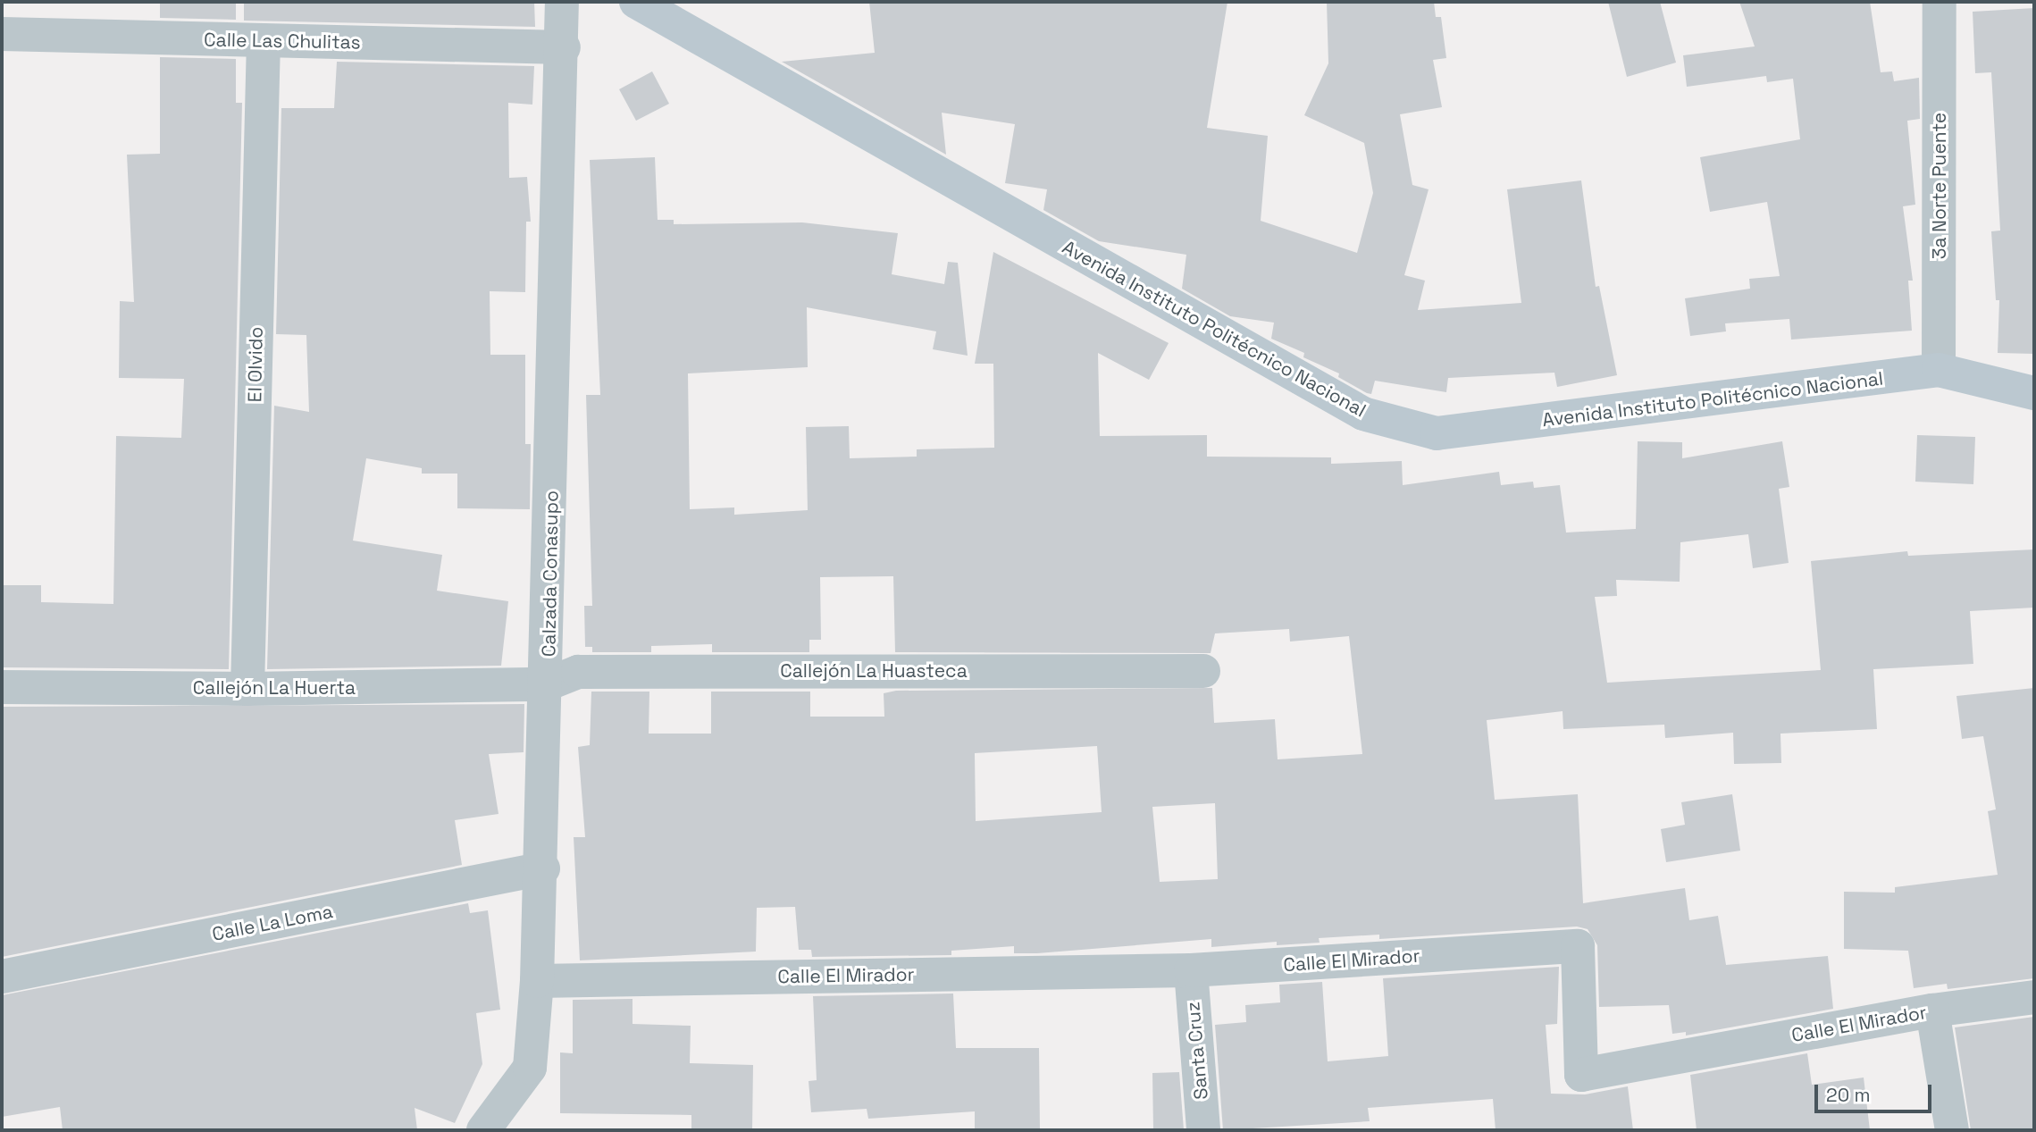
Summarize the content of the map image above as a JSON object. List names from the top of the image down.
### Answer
{
  "streets": {
    "street": [
      "Calle Las Chulitas",
      "3a Norte Puente",
      "Avenida Instituto Politécnico Nacional",
      "El Olvido",
      "Calzada Conasupo",
      "Callejón La Huasteca",
      "Callejón La Huerta",
      "Calle La Loma",
      "Calle El Mirador",
      "Santa Cruz"
    ]
  },
  "crossings": [
    ["Calle Las Chulitas", "El Olvido"],
    ["Calle Las Chulitas", "Calzada Conasupo"],
    ["3a Norte Puente", "Avenida Instituto Politécnico Nacional"],
    ["El Olvido", "Callejón La Huerta"],
    ["Calzada Conasupo", "Callejón La Huasteca"],
    ["Calzada Conasupo", "Callejón La Huerta"],
    ["Calzada Conasupo", "Calle La Loma"],
    ["Calzada Conasupo", "Calle El Mirador"],
    ["Callejón La Huasteca", "Callejón La Huerta"],
    ["Calle El Mirador", "Santa Cruz"]
  ],
  "scale_bar": "20 m"
}
